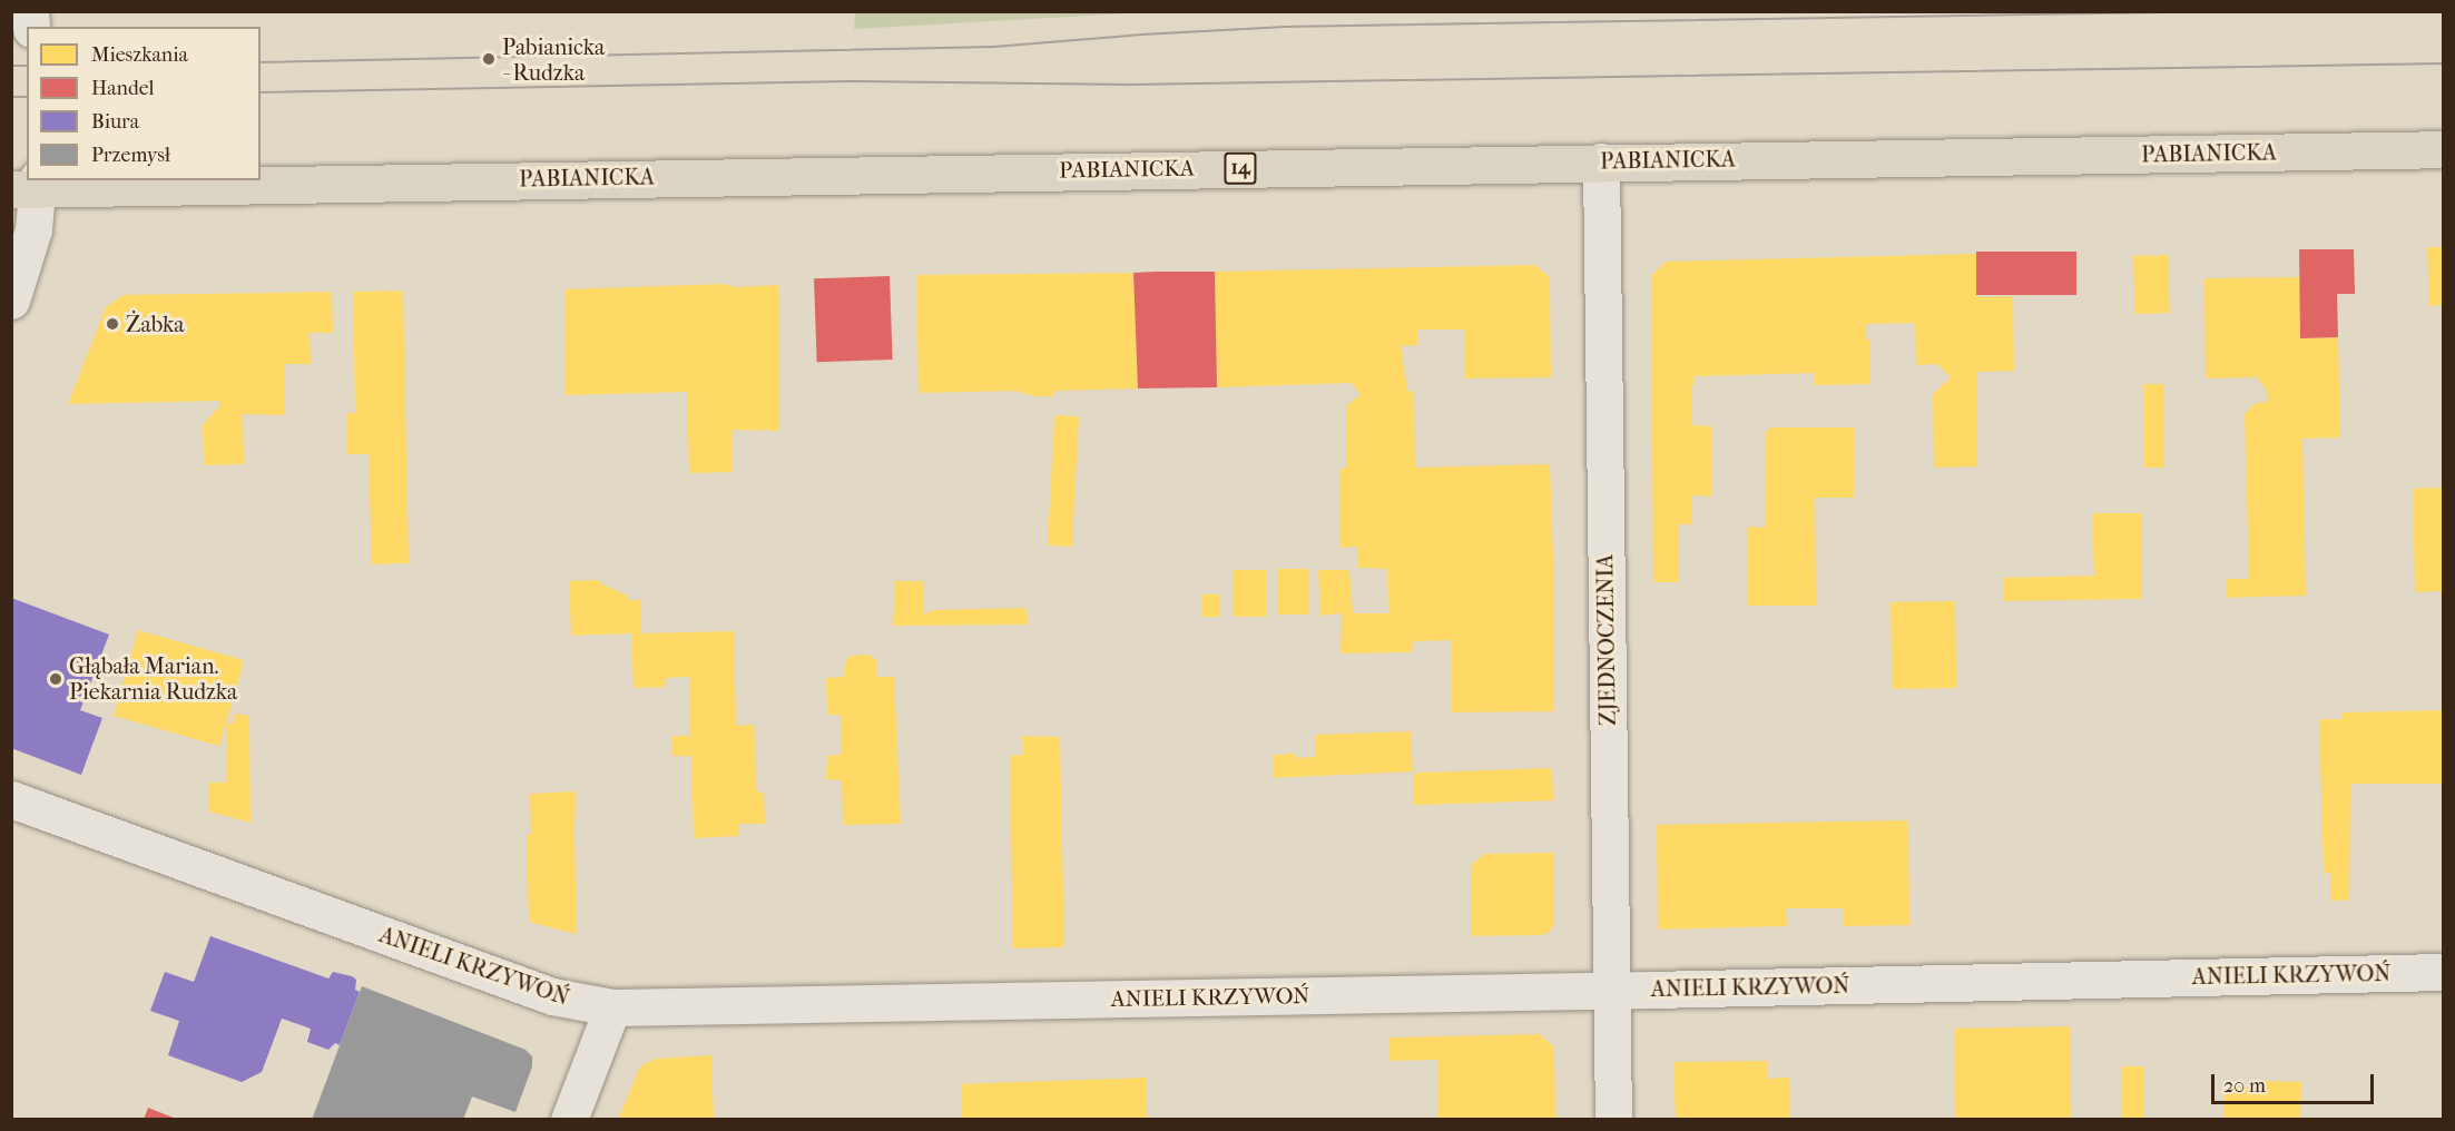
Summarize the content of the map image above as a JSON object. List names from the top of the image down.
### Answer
{
  "streets": {
    "main road": ["PABIANICKA", "14"],
    "street": ["ZJEDNOCZENIA", "ANIELI KRZYWOŃ"]
  },
  "crossings": [
    ["PABIANICKA", "ZJEDNOCZENIA"],
    ["ZJEDNOCZENIA", "ANIELI KRZYWOŃ"]
  ],
  "places": ["Pabianicka - Rudzka", "Żabka", "Głąbała Marian. Piekarnia Rudzka"],
  "legend": [
    "Mieszkania",
    "Handel",
    "Biura",
    "Przemysł"
  ],
  "scale_bar": "20 m"
}
